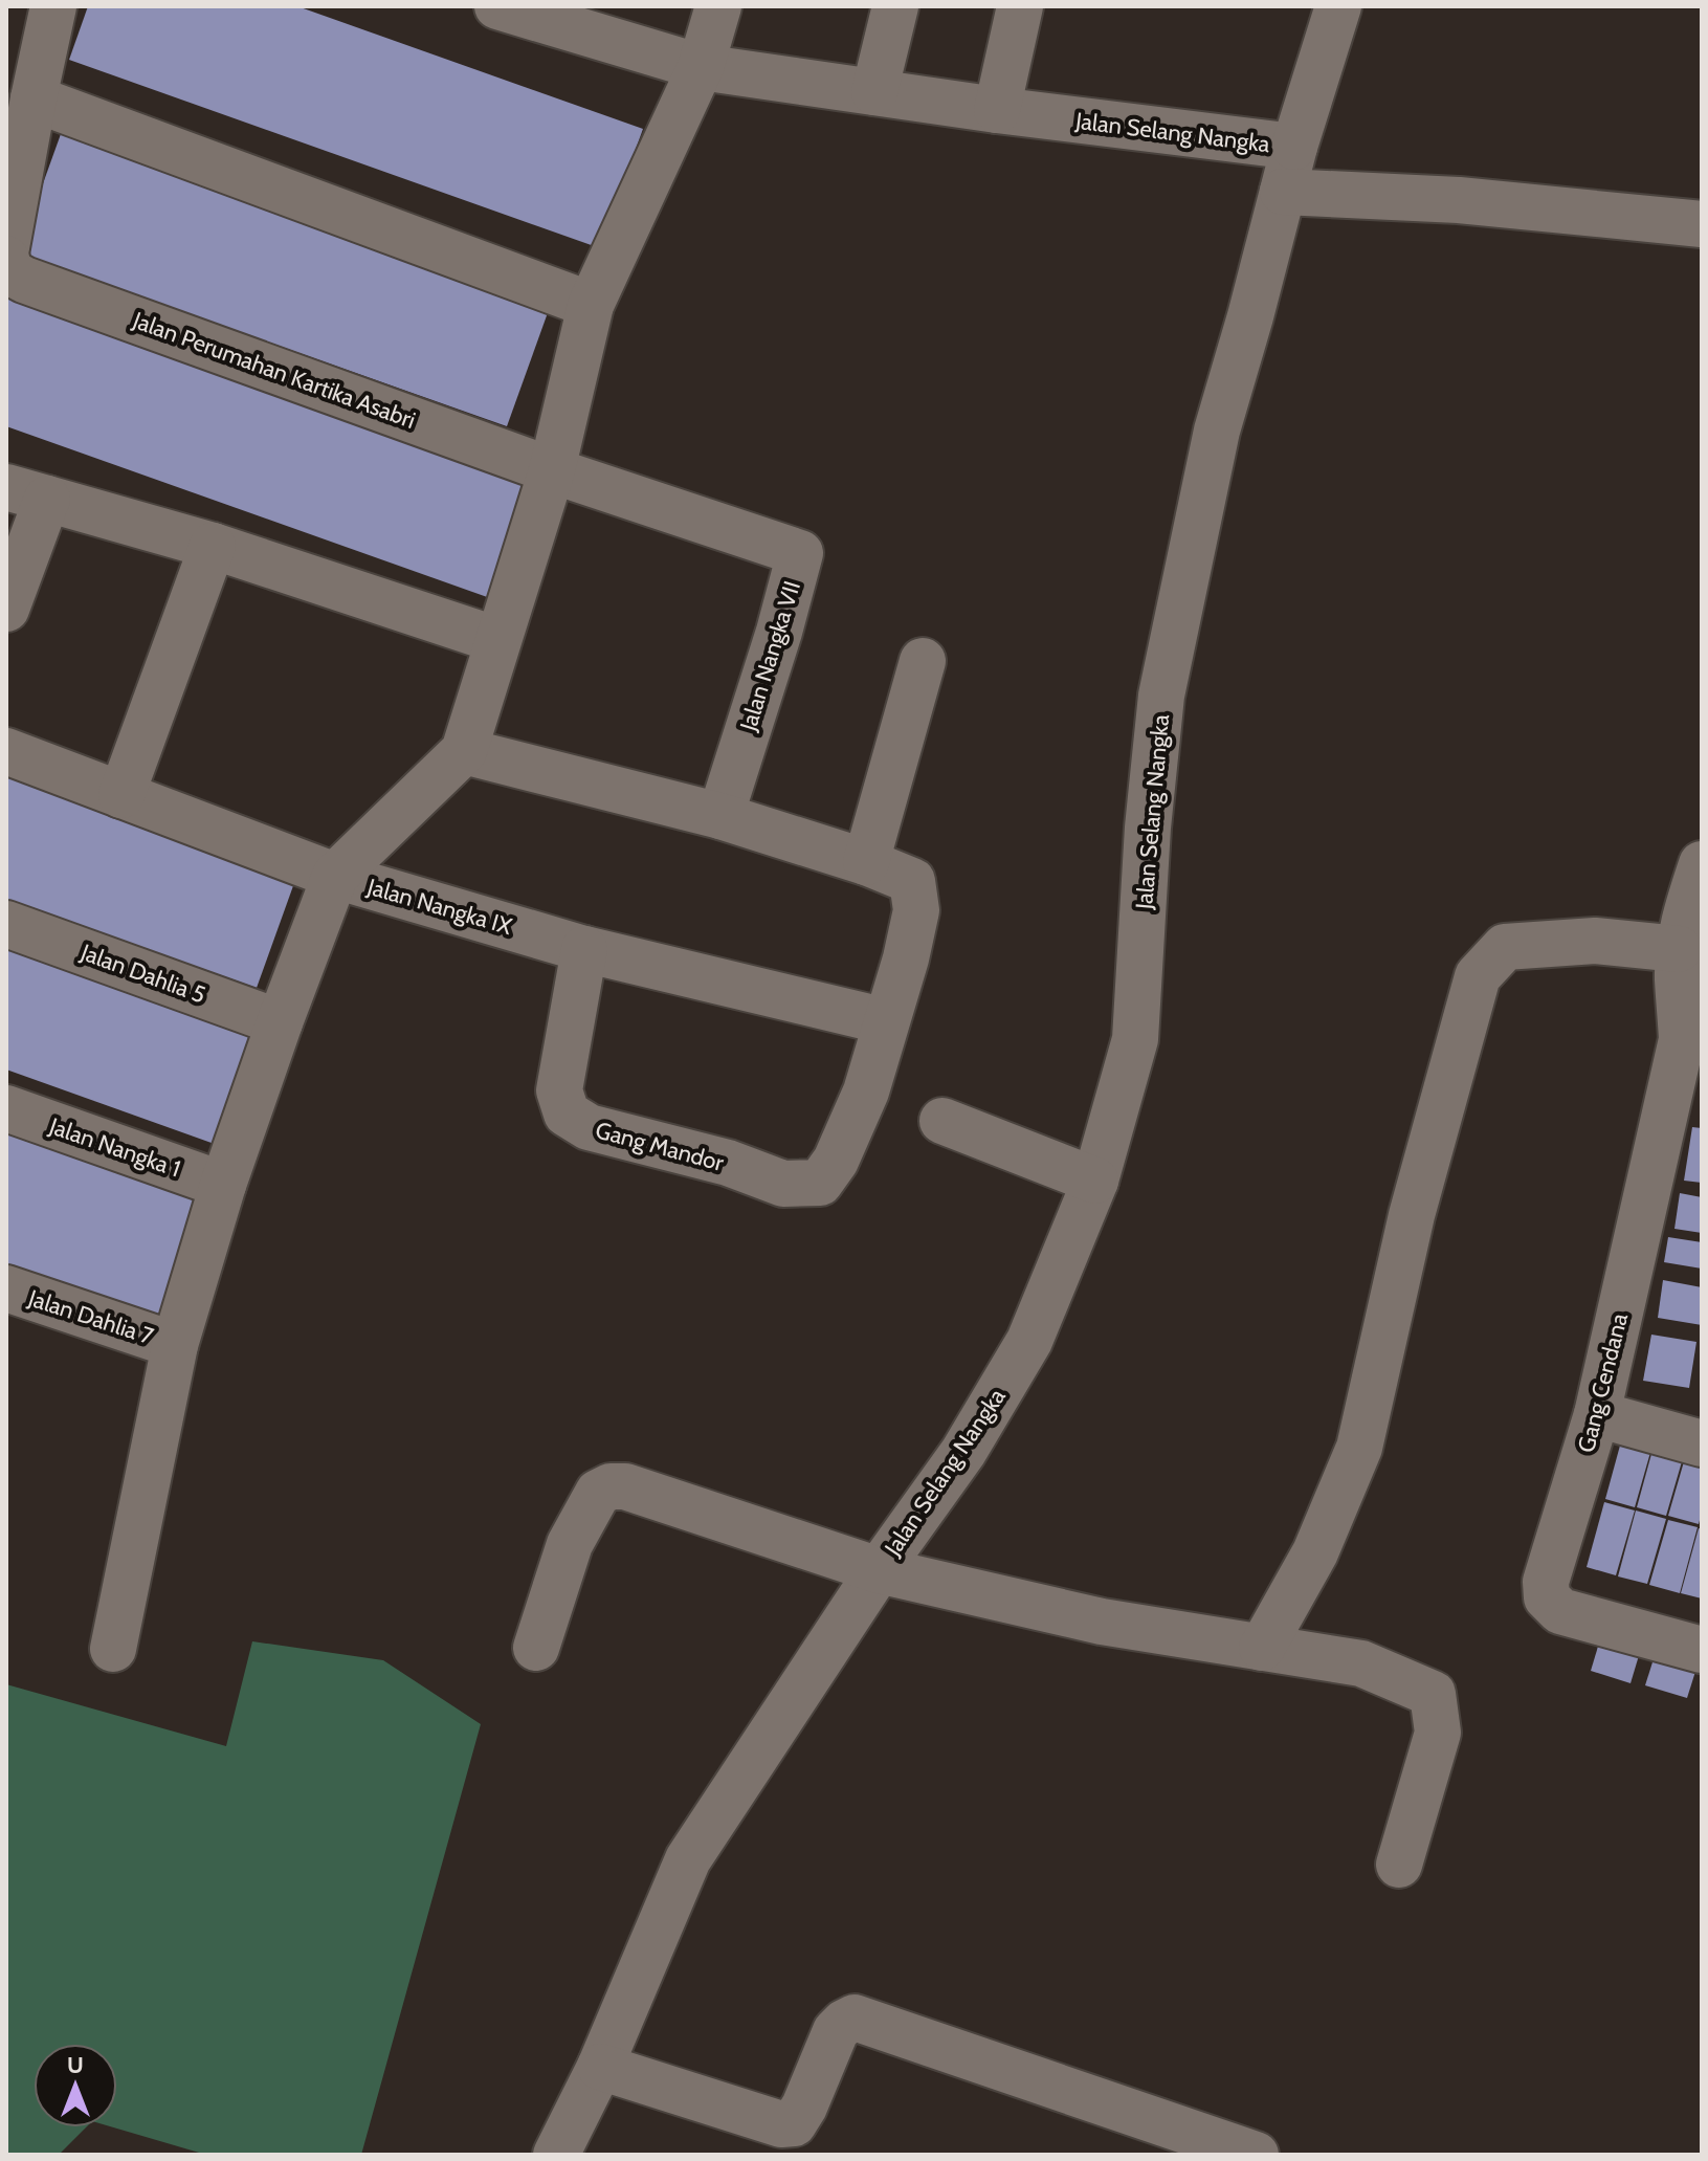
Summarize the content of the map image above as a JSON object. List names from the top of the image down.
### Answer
{
  "streets": {
    "street": [
      "Jalan Selang Nangka",
      "Jalan Perumahan Kartika Asabri",
      "Jalan Nangka VII",
      "Jalan Nangka IX",
      "Jalan Dahlia 5",
      "Gang Mandor",
      "Jalan Nangka 1",
      "Jalan Dahlia 7",
      "Gang Cendana"
    ]
  },
  "crossings": [
    ["Jalan Perumahan Kartika Asabri", "Jalan Nangka VII"],
    ["Jalan Nangka IX", "Gang Mandor"]
  ],
  "north": "top"
}
